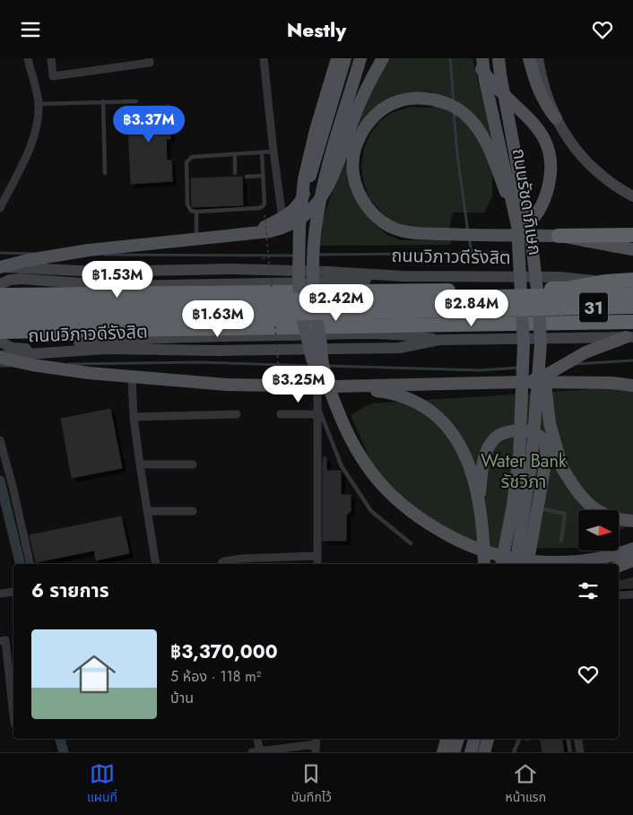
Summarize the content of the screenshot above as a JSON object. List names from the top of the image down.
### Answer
{
  "streets": {
    "highway": ["ถนนวิภาวดีรังสิต", "31"],
    "main road": ["ถนนรัชดาภิเษก"]
  },
  "parks": ["Water Bank รัชวิภา"],
  "north": "right",
  "page": {
    "header": "Nestly",
    "price": [
      "฿3.37M",
      "฿1.53M",
      "฿2.42M",
      "฿2.84M",
      "฿1.63M",
      "฿3.25M"
    ],
    "heading": "6 รายการ",
    "list": [
      {
        "name": "฿3,370,000",
        "note": "5 ห้อง · 118 m² · บ้าน"
      }
    ],
    "tabs": ["แผนที่", "บันทึกไว้", "หน้าแรก"]
  }
}
